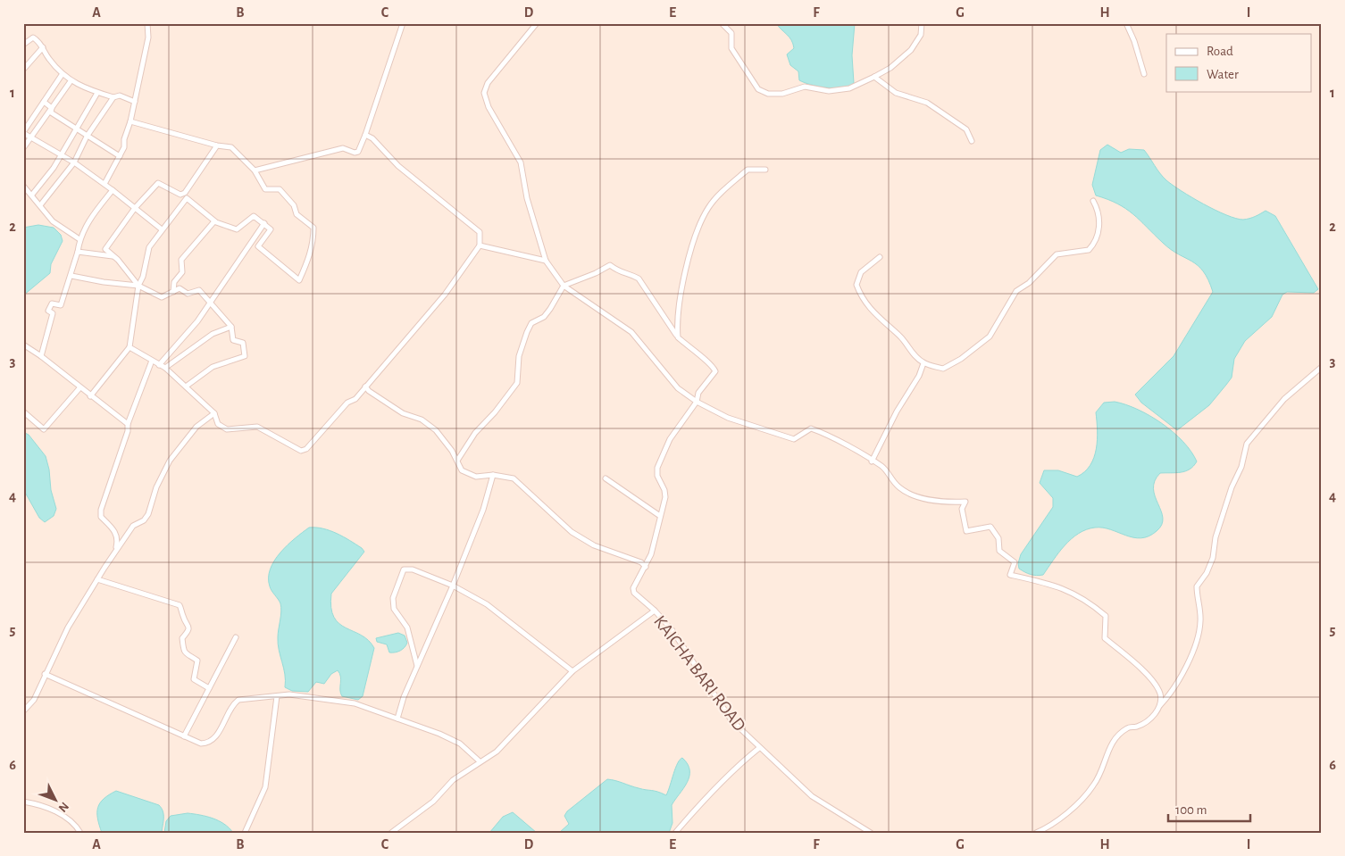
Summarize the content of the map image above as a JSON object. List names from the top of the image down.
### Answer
{
  "streets": {
    "street": ["KAICHA BARI ROAD"]
  },
  "legend": ["Road", "Water"],
  "scale_bar": "100 m",
  "north": "bottom right",
  "grid": {
    "columns": [
      "A",
      "B",
      "C",
      "D",
      "E",
      "F",
      "G",
      "H",
      "I"
    ],
    "rows": [
      "1",
      "2",
      "3",
      "4",
      "5",
      "6"
    ]
  }
}
